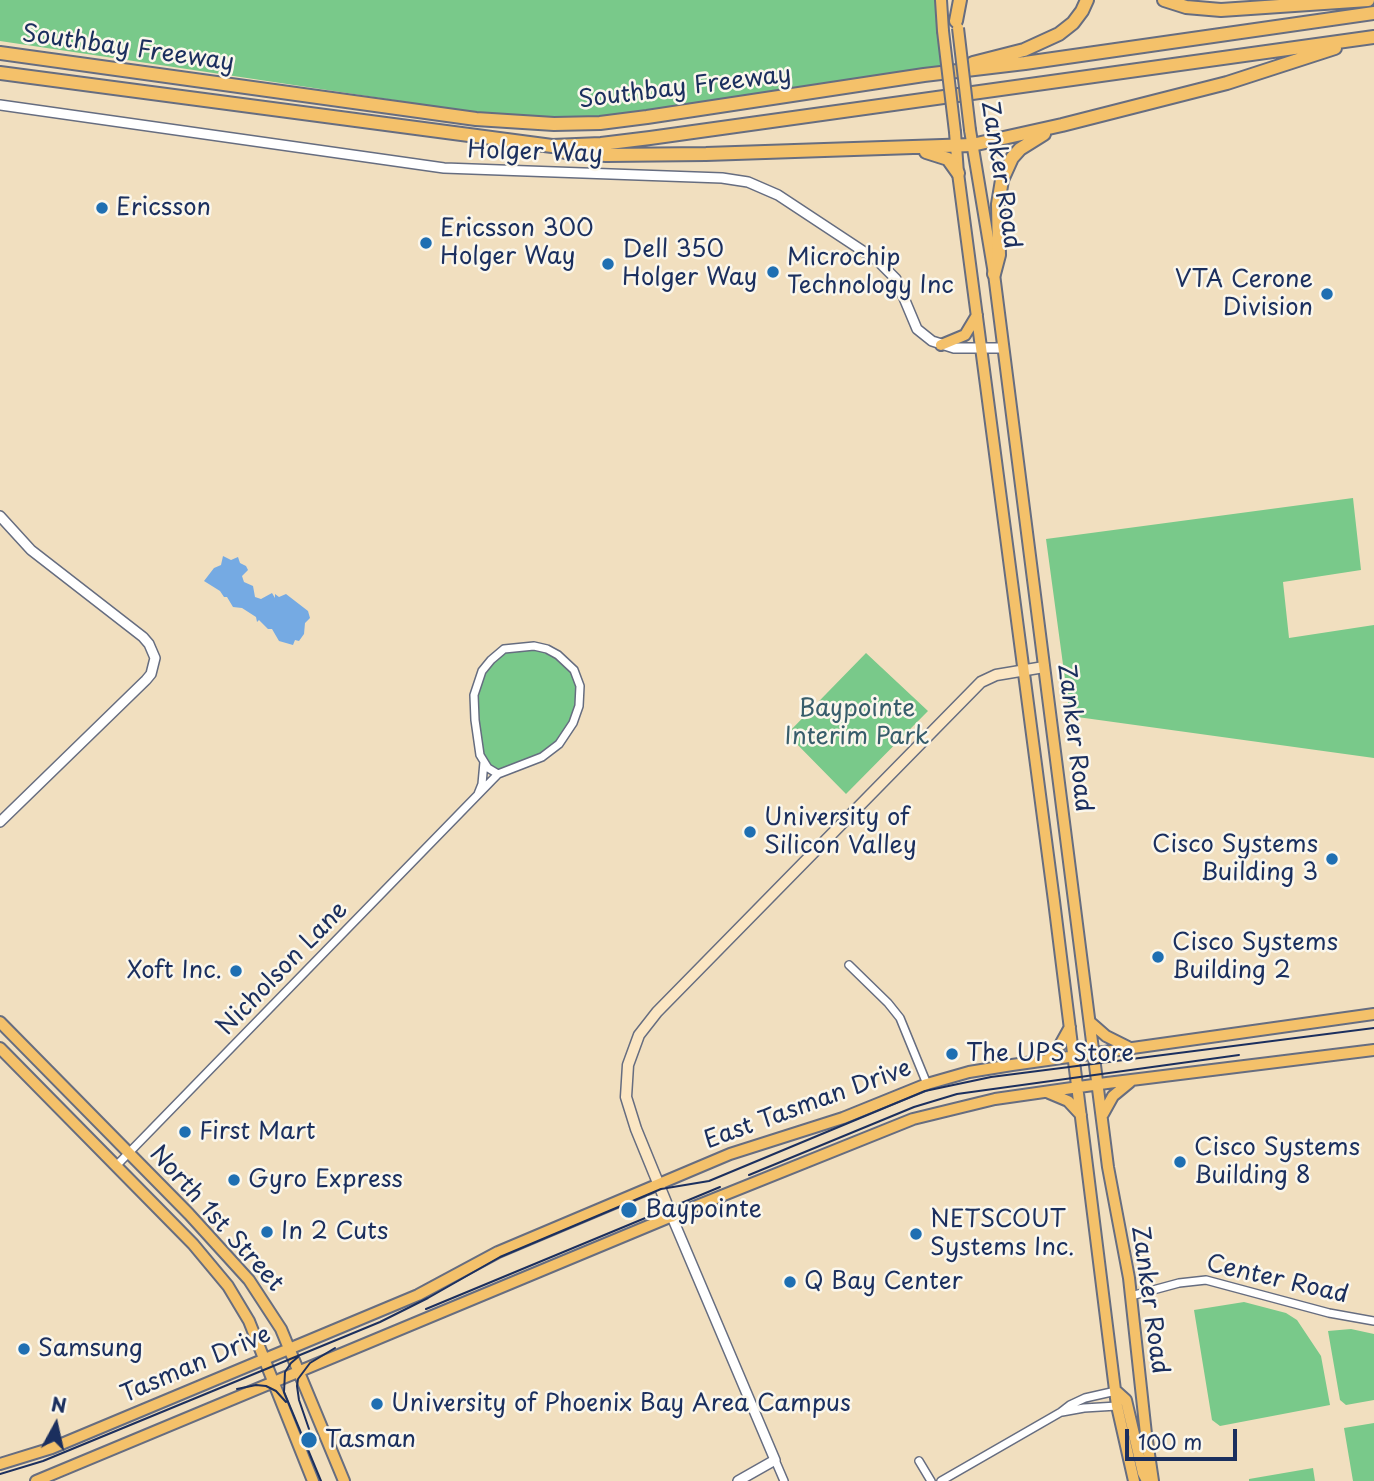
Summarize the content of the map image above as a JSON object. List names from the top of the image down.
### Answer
{
  "streets": {
    "highway": ["Southbay Freeway"],
    "main road": [
      "Zanker Road",
      "East Tasman Drive",
      "North 1st Street",
      "Tasman Drive"
    ],
    "street": ["Holger Way", "Nicholson Lane", "Center Road"]
  },
  "crossings": [
    ["Zanker Road", "East Tasman Drive"],
    ["Zanker Road", "Center Road"],
    ["Nicholson Lane", "North 1st Street"],
    ["East Tasman Drive", "North 1st Street"],
    ["East Tasman Drive", "Tasman Drive"],
    ["North 1st Street", "Tasman Drive"]
  ],
  "parks": ["Baypointe Interim Park"],
  "places": [
    "Ericsson",
    "Ericsson 300 Holger Way",
    "Dell 350 Holger Way",
    "Microchip Technology Inc",
    "VTA Cerone Division",
    "University of Silicon Valley",
    "Cisco Systems Building 3",
    "Cisco Systems Building 2",
    "Xoft Inc.",
    "The UPS Store",
    "First Mart",
    "Cisco Systems Building 8",
    "Gyro Express",
    "Baypointe",
    "In 2 Cuts",
    "NETSCOUT Systems Inc.",
    "Q Bay Center",
    "Samsung",
    "University of Phoenix Bay Area Campus",
    "Tasman"
  ],
  "scale_bar": "100 m",
  "north": "top"
}
